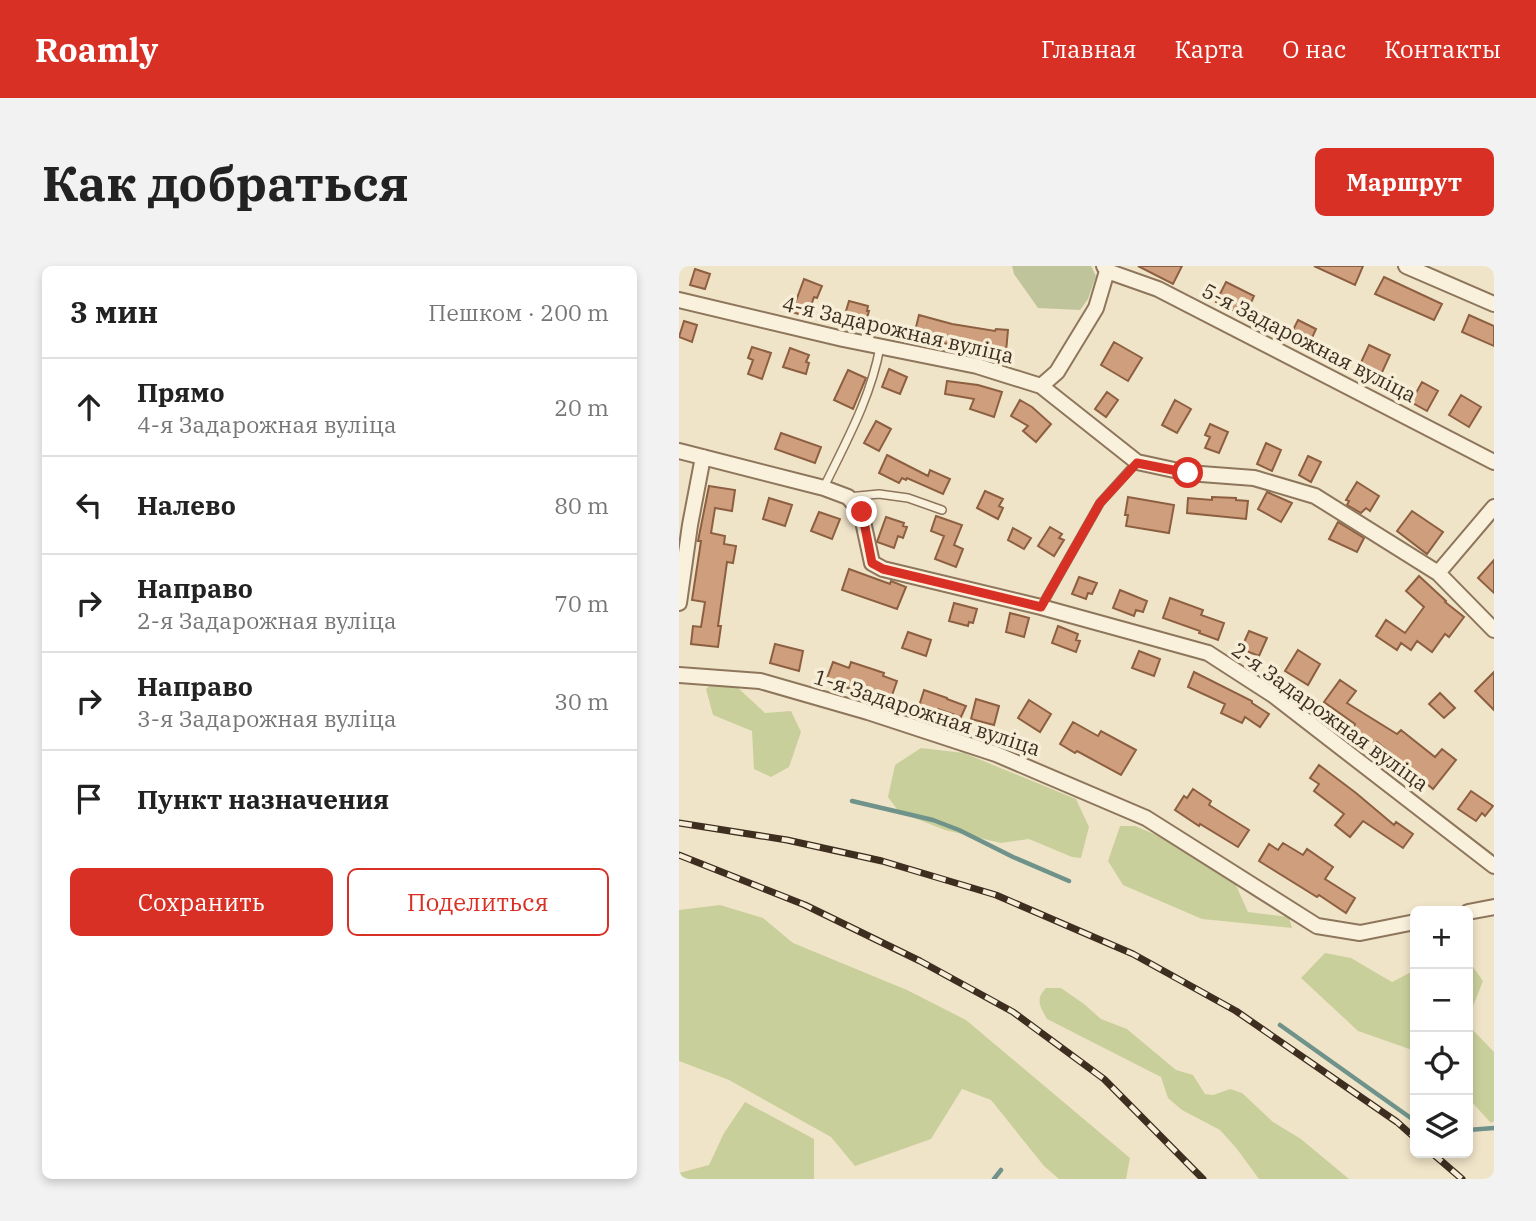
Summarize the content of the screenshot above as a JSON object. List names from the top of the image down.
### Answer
{
  "streets": {
    "street": [
      "4-я Задарожная вуліца",
      "5-я Задарожная вуліца",
      "1-я Задарожная вуліца",
      "2-я Задарожная вуліца"
    ]
  },
  "page": {
    "header": "Roamly",
    "nav": [
      "Главная",
      "Карта",
      "О нас",
      "Контакты"
    ],
    "buttons": [
      "Маршрут",
      ["Сохранить", "Поделиться"]
    ],
    "title": "Как добраться",
    "heading": ["3 мин", "Пешком · 200 m"],
    "list": [
      ["Прямо", "4-я Задарожная вуліца", "20 m"],
      ["Налево", "80 m"],
      ["Направо", "2-я Задарожная вуліца", "70 m"],
      ["Направо", "3-я Задарожная вуліца", "30 m"],
      "Пункт назначения"
    ],
    "map_buttons": ["+", "−"]
  }
}
